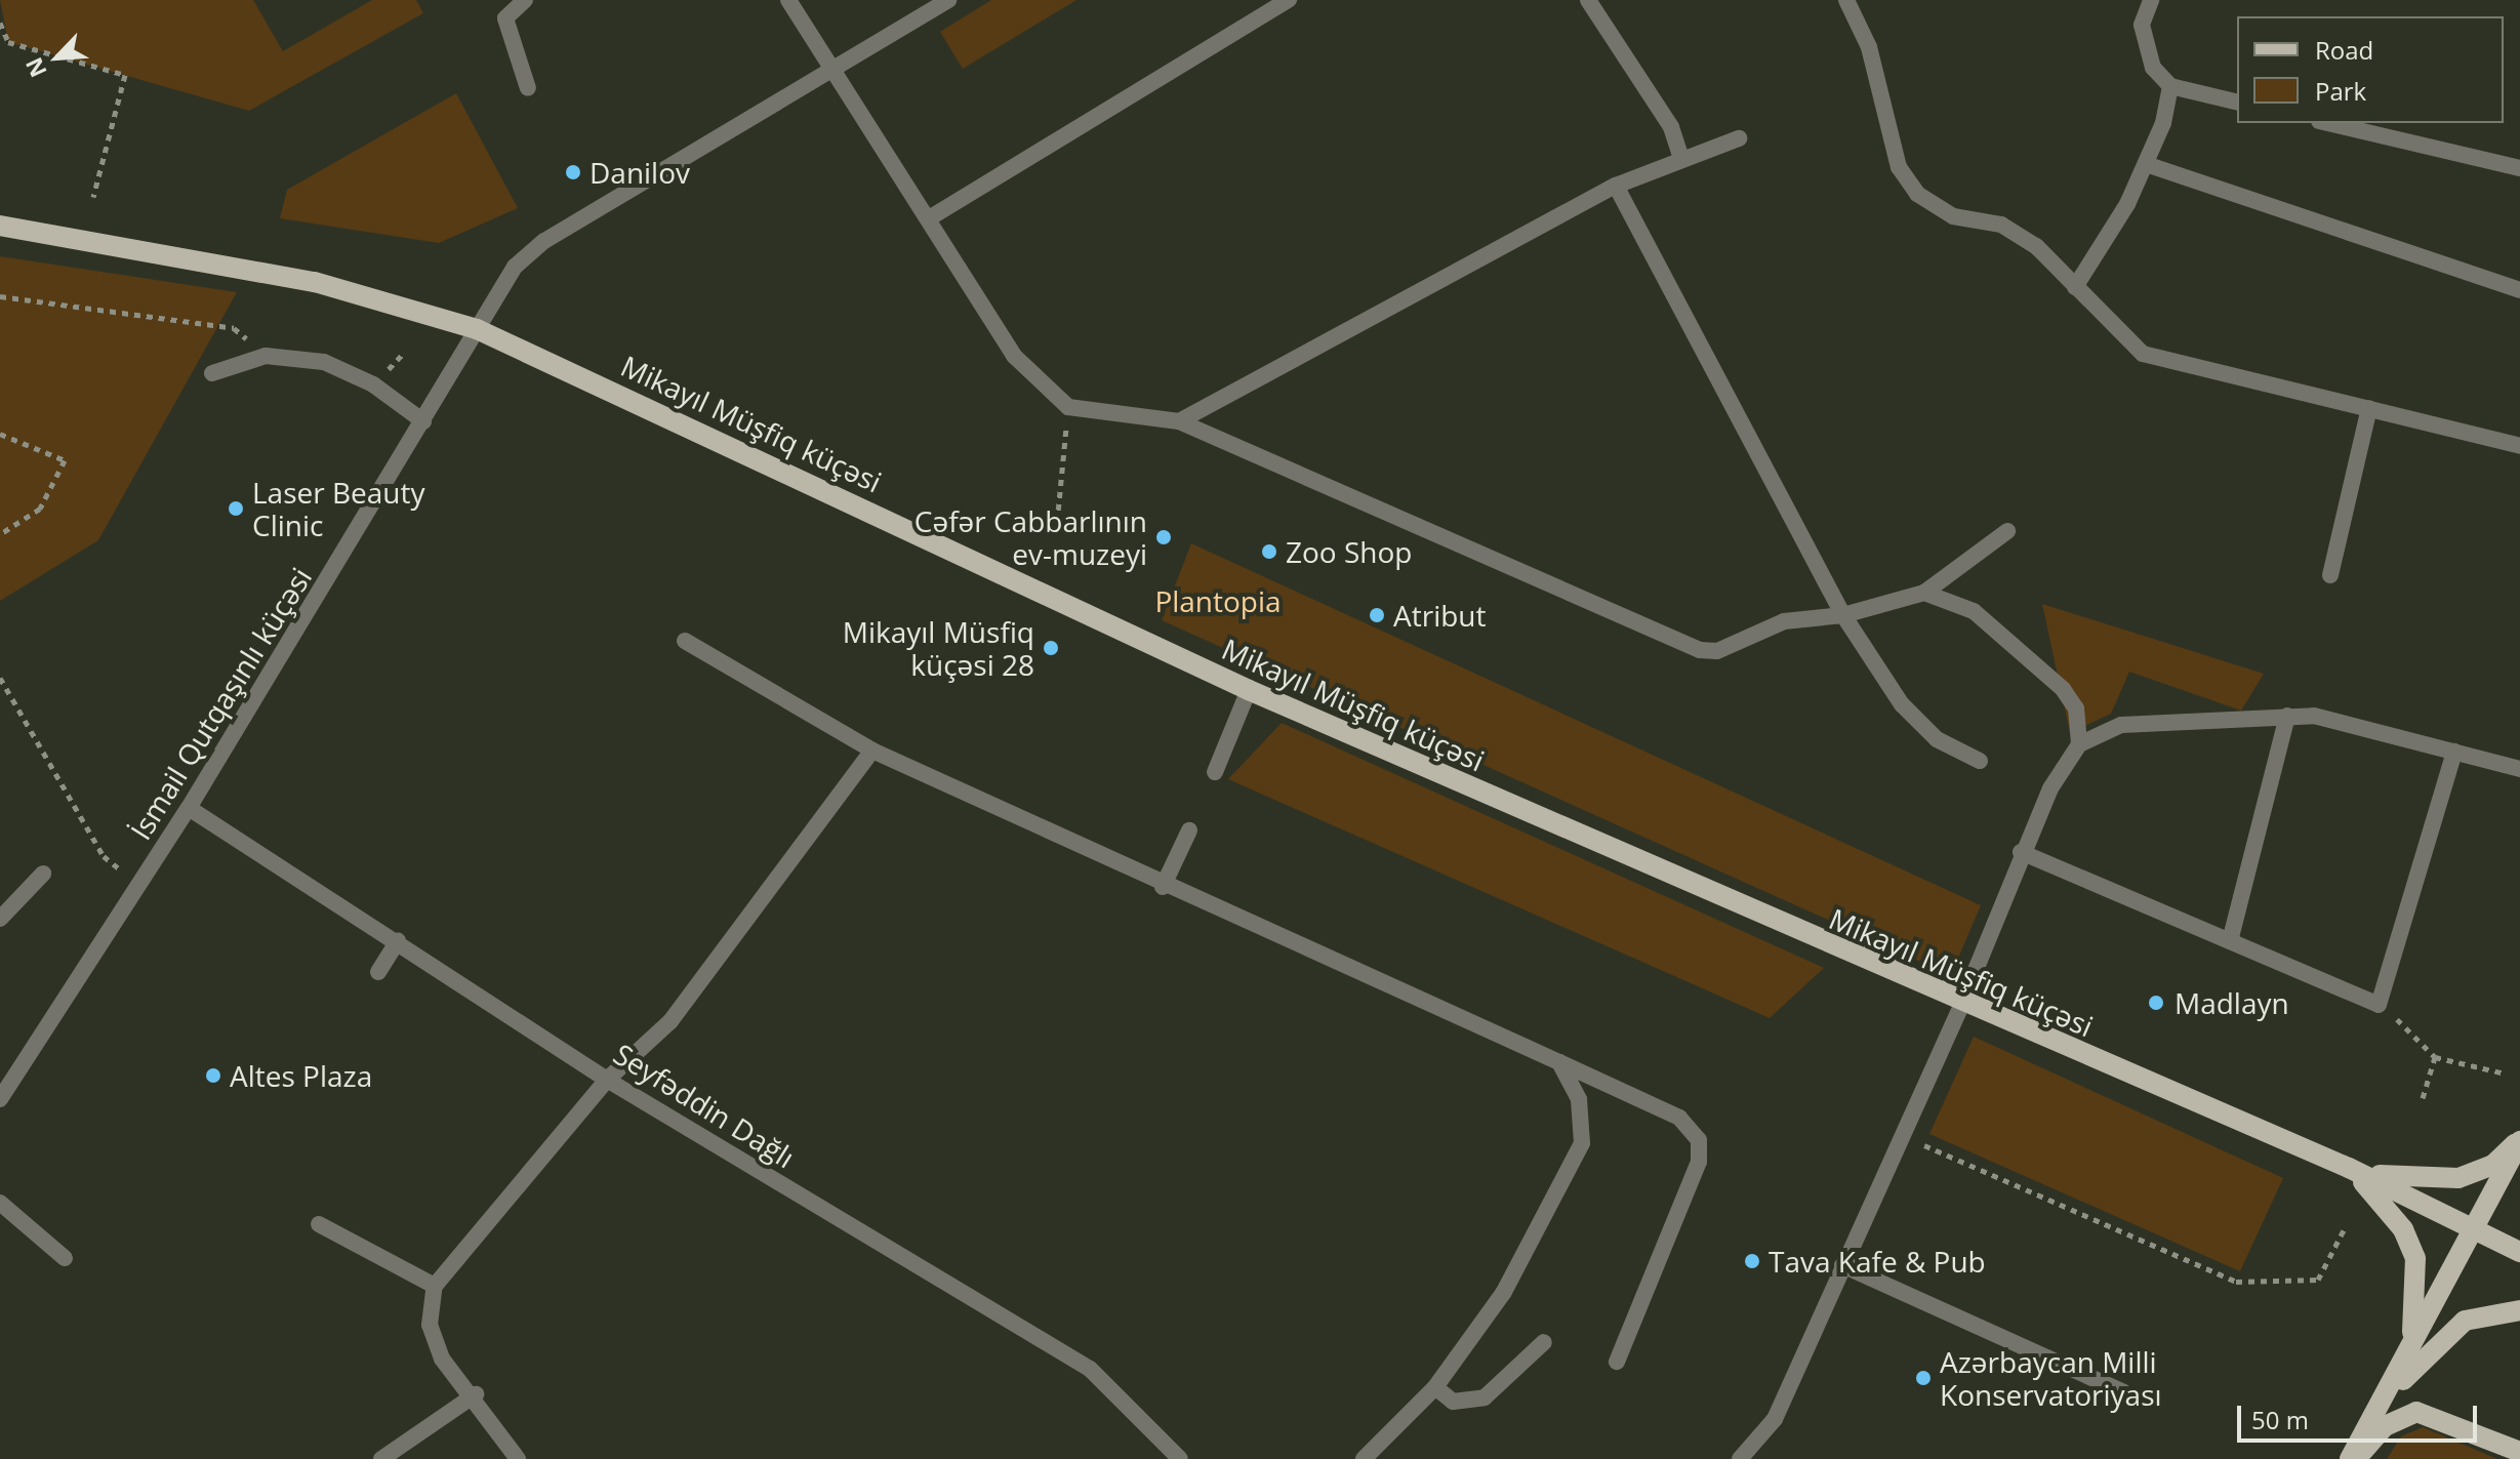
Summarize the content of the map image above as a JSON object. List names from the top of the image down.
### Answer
{
  "streets": {
    "main road": ["Mikayıl Müşfiq küçəsi"],
    "street": ["İsmail Qutqaşınlı küçəsi", "Seyfəddin Dağlı"]
  },
  "crossings": [
    ["Mikayıl Müşfiq küçəsi", "İsmail Qutqaşınlı küçəsi"],
    ["İsmail Qutqaşınlı küçəsi", "Seyfəddin Dağlı"]
  ],
  "parks": ["Plantopia"],
  "places": [
    "Danilov",
    "Laser Beauty Clinic",
    "Cəfər Cabbarlının ev-muzeyi",
    "Zoo Shop",
    "Atribut",
    "Mikayıl Müsfiq küçəsi 28",
    "Madlayn",
    "Altes Plaza",
    "Tava Kafe & Pub",
    "Azərbaycan Milli Konservatoriyası"
  ],
  "legend": ["Road", "Park"],
  "scale_bar": "50 m",
  "north": "bottom left"
}
